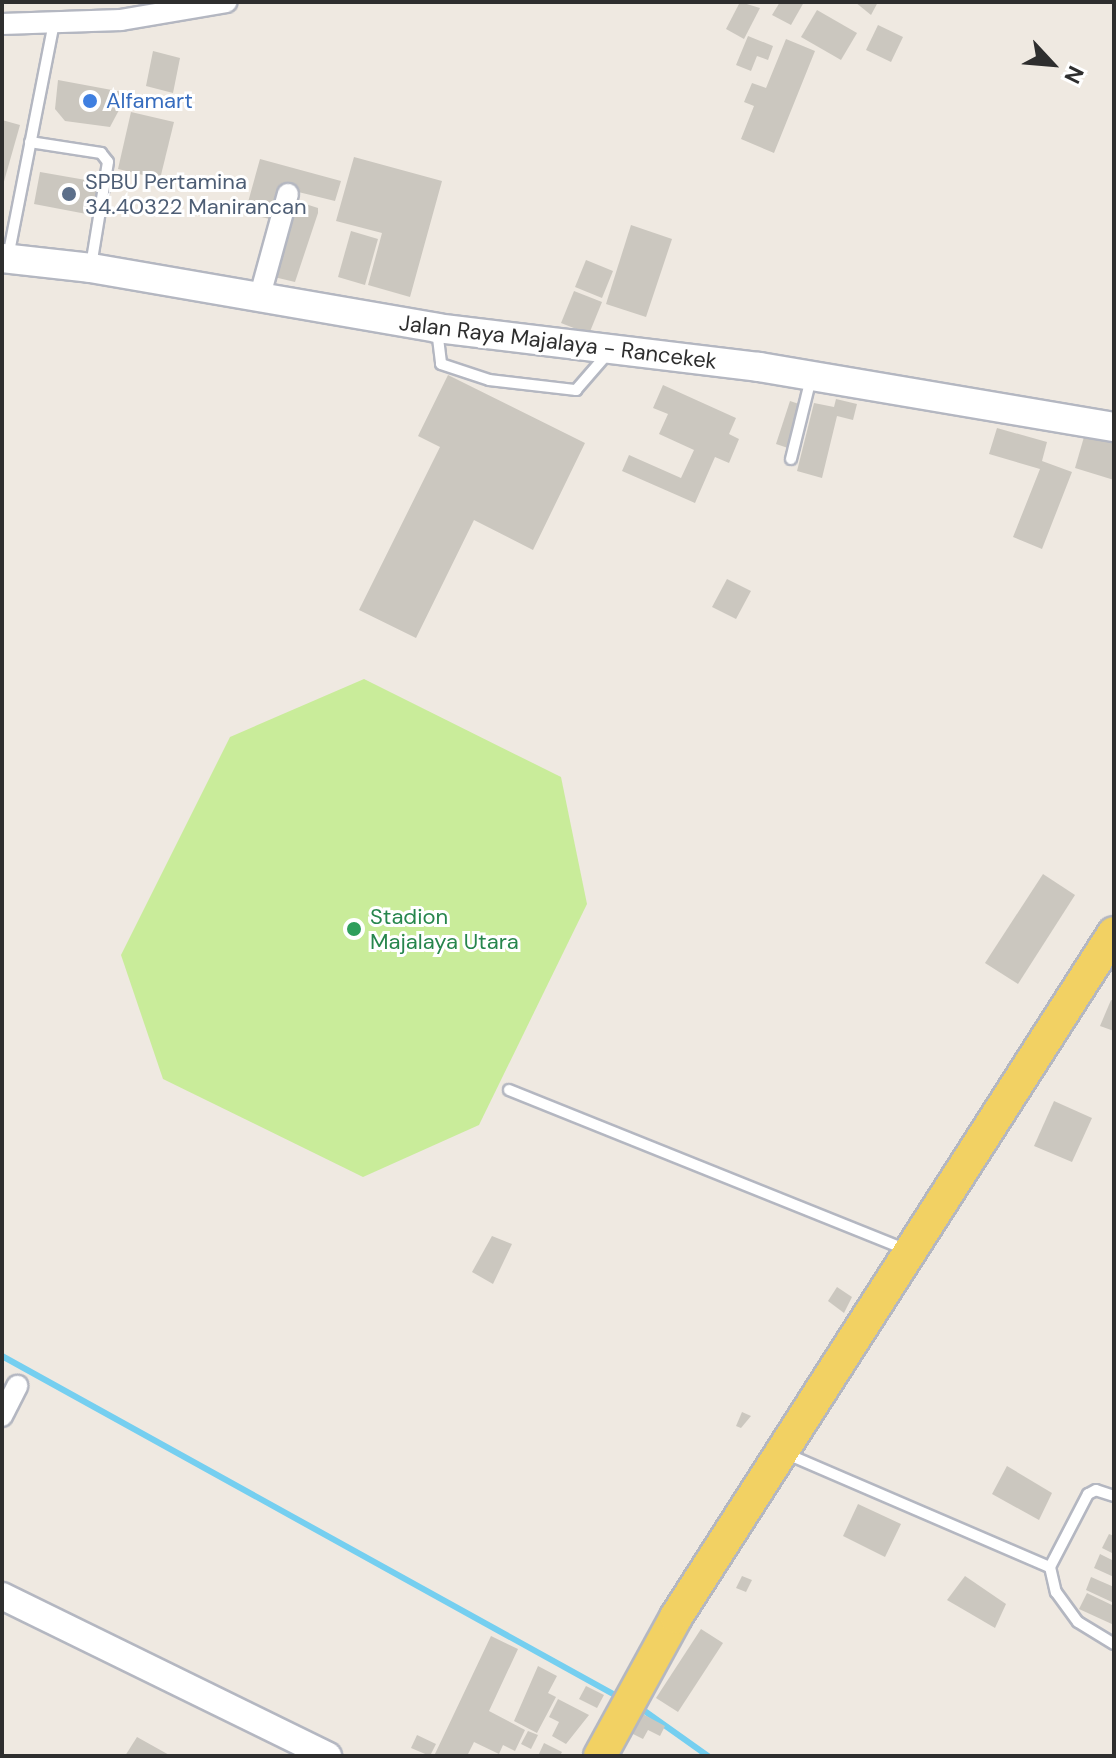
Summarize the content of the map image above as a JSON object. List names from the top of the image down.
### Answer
{
  "streets": {
    "main road": ["Jalan Raya Majalaya - Rancekek"]
  },
  "places": ["Alfamart", "SPBU Pertamina 34.40322 Manirancan", "Stadion Majalaya Utara"],
  "north": "bottom right"
}
